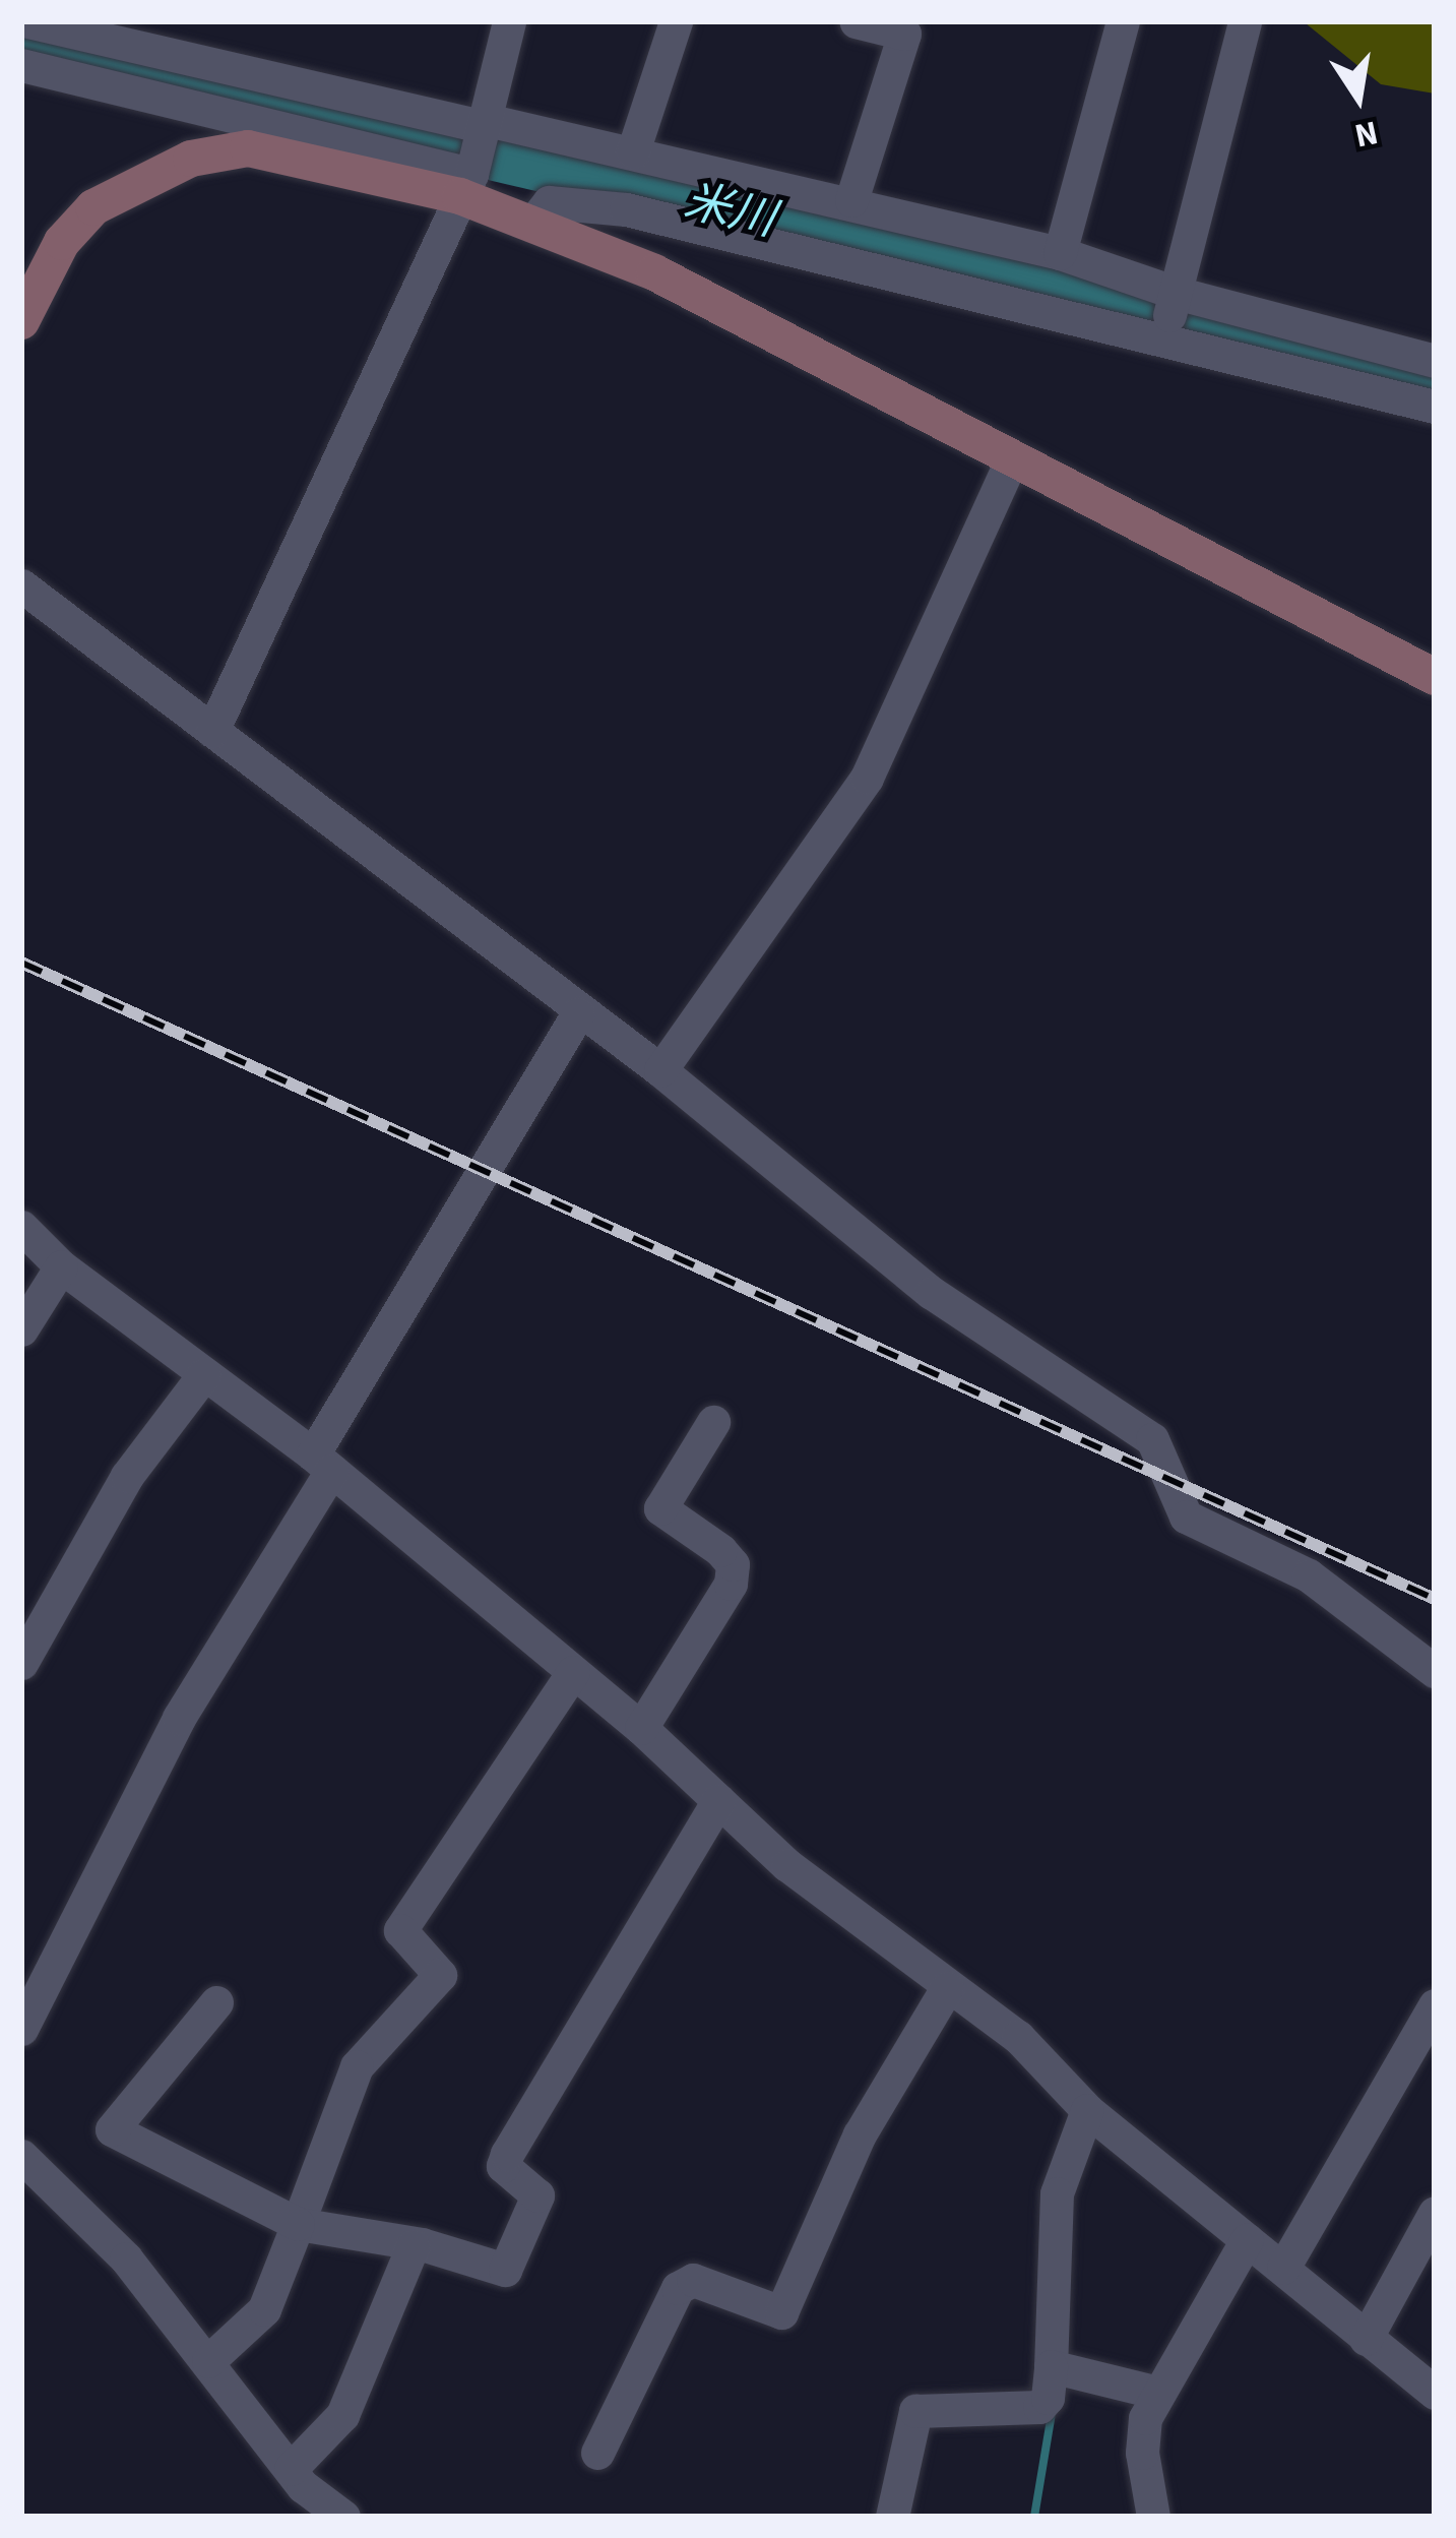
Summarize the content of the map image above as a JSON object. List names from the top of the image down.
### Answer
{
  "water": ["米川"],
  "north": "bottom"
}
